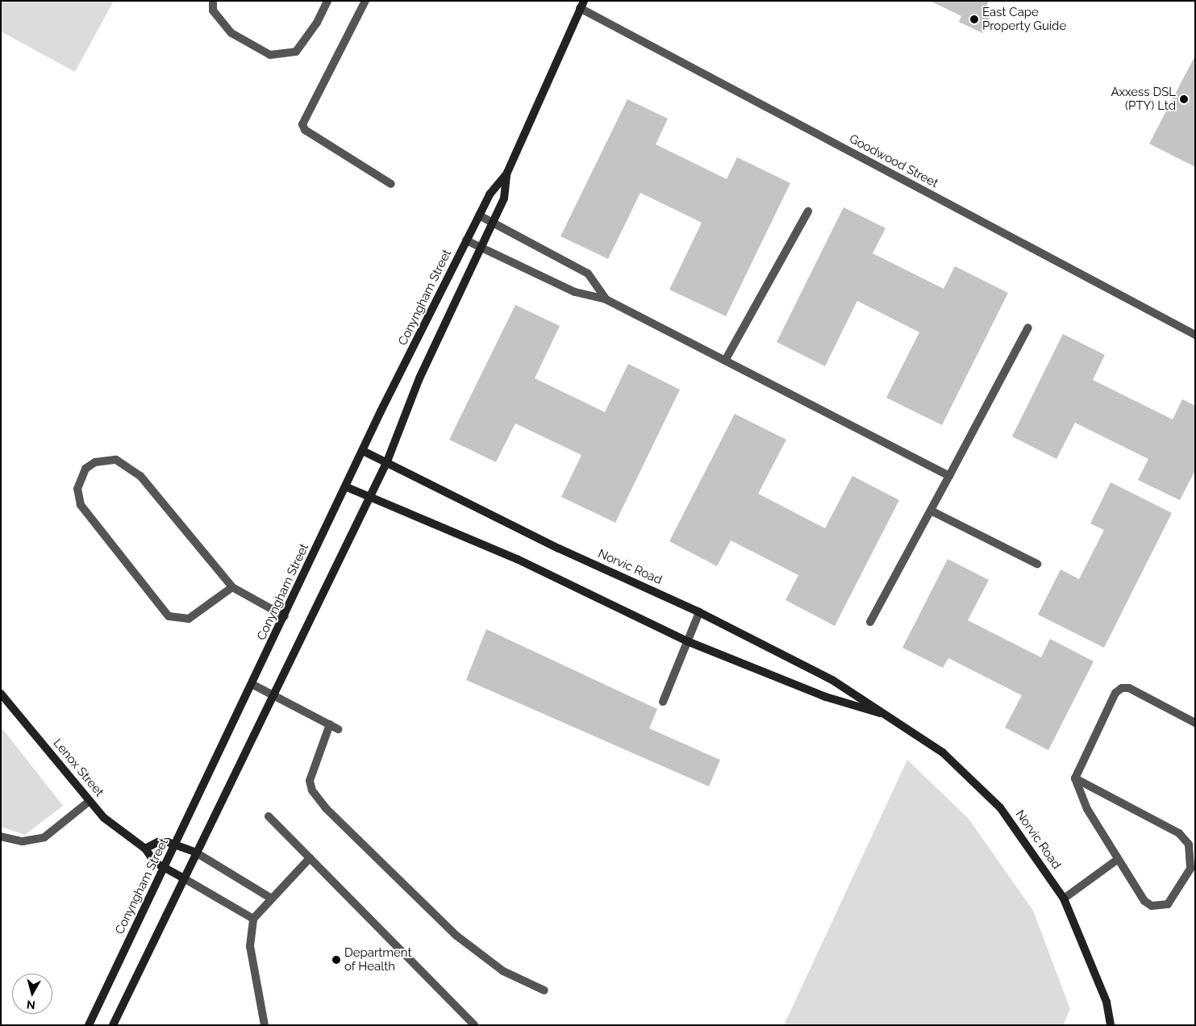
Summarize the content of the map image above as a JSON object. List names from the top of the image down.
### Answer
{
  "streets": {
    "street": [
      "Goodwood Street",
      "Conyngham Street",
      "Norvic Road",
      "Lenox Street"
    ]
  },
  "crossings": [
    ["Goodwood Street", "Conyngham Street"],
    ["Conyngham Street", "Norvic Road"],
    ["Conyngham Street", "Lenox Street"]
  ],
  "places": ["East Cape Property Guide", "Axxess DSL (PTY) Ltd", "Department of Health"],
  "north": "bottom"
}
